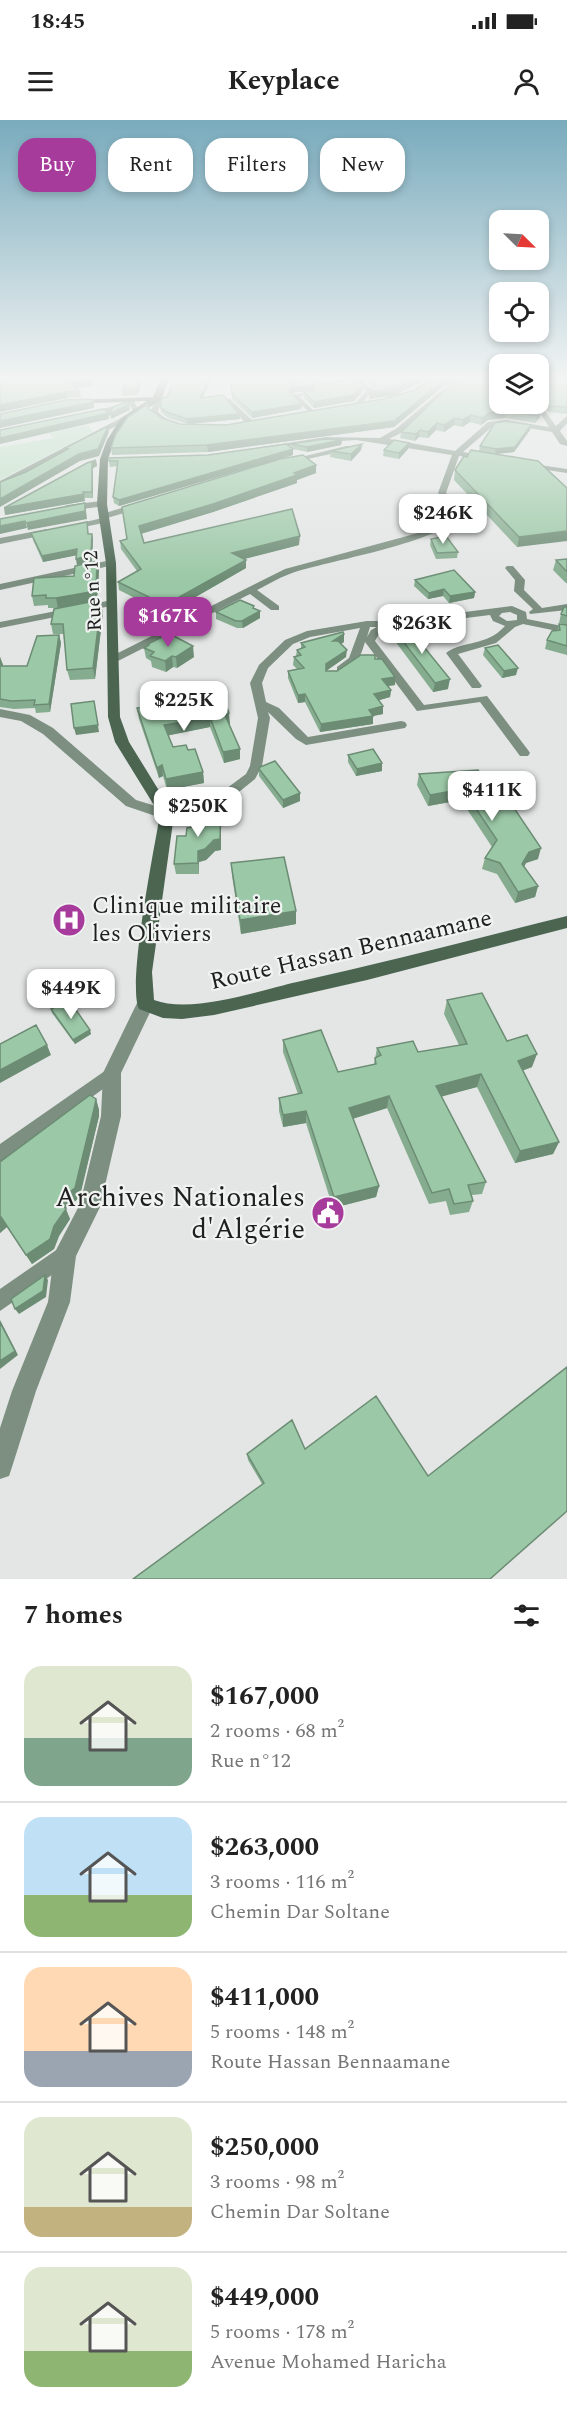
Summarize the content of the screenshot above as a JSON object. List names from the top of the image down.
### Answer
{
  "streets": {
    "main road": ["Rue n°12", "Route Hassan Bennaamane"]
  },
  "places": {
    "hospital": ["Clinique militaire les Oliviers"],
    "public building": ["Archives Nationales d'Algérie"]
  },
  "north": "bottom right",
  "page": {
    "status": "18:45",
    "header": "Keyplace",
    "chip": [
      "Buy",
      "Rent",
      "Filters",
      "New"
    ],
    "price": [
      "$246K",
      "$167K",
      "$263K",
      "$225K",
      "$411K",
      "$250K",
      "$449K"
    ],
    "heading": "7 homes",
    "list": [
      {
        "name": "$167,000",
        "note": "2 rooms · 68 m² · Rue n°12"
      },
      {
        "name": "$263,000",
        "note": "3 rooms · 116 m² · Chemin Dar Soltane"
      },
      {
        "name": "$411,000",
        "note": "5 rooms · 148 m² · Route Hassan Bennaamane"
      },
      {
        "name": "$250,000",
        "note": "3 rooms · 98 m² · Chemin Dar Soltane"
      },
      {
        "name": "$449,000",
        "note": "5 rooms · 178 m² · Avenue Mohamed Haricha"
      }
    ]
  }
}
